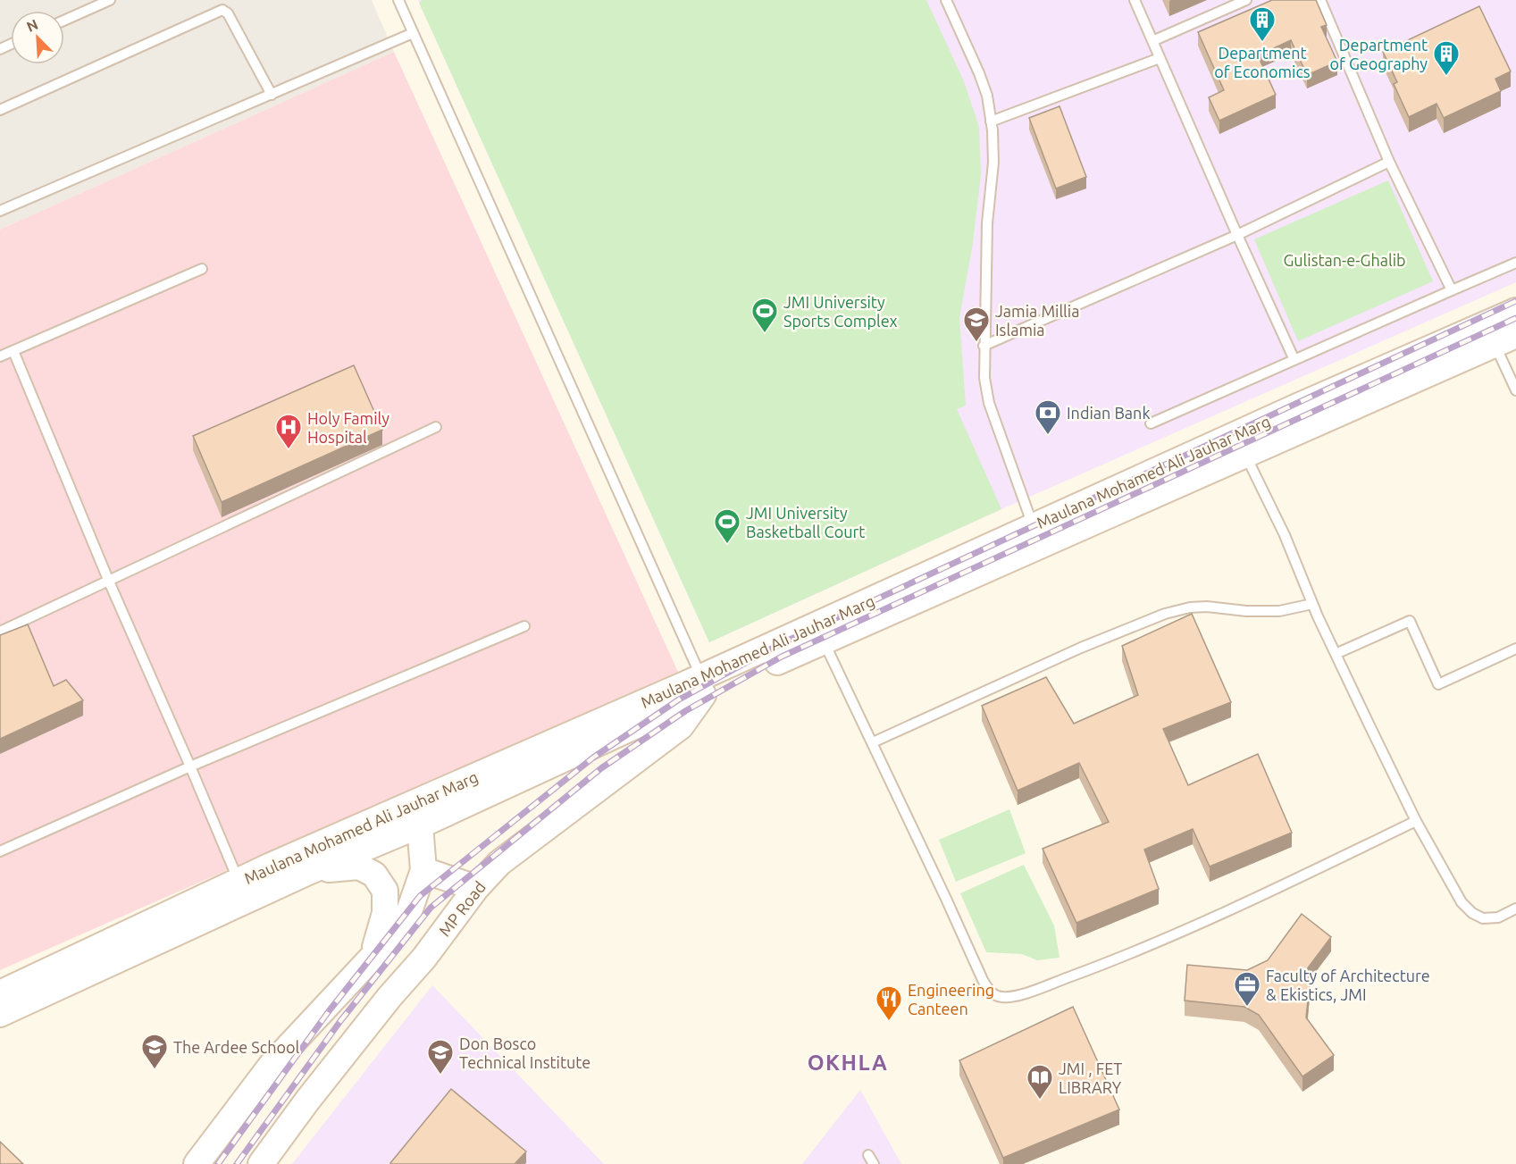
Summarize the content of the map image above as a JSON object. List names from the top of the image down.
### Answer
{
  "streets": {
    "main road": ["Maulana Mohamed Ali Jauhar Marg", "MP Road"]
  },
  "crossings": [
    ["Maulana Mohamed Ali Jauhar Marg", "MP Road"]
  ],
  "districts": ["OKHLA"],
  "parks": ["Gulistan-e-Ghalib"],
  "places": {
    "building": ["Department of Economics", "Department of Geography"],
    "sports": ["JMI University Sports Complex", "JMI University Basketball Court"],
    "school or university": ["Jamia Millia Islamia", "The Ardee School", "Don Bosco Technical Institute"],
    "bank": ["Indian Bank"],
    "hospital": ["Holy Family Hospital"],
    "office": ["Faculty of Architecture & Ekistics, JMI"],
    "restaurant": ["Engineering Canteen"],
    "library": ["JMI , FET LIBRARY"]
  },
  "north": "top left"
}
